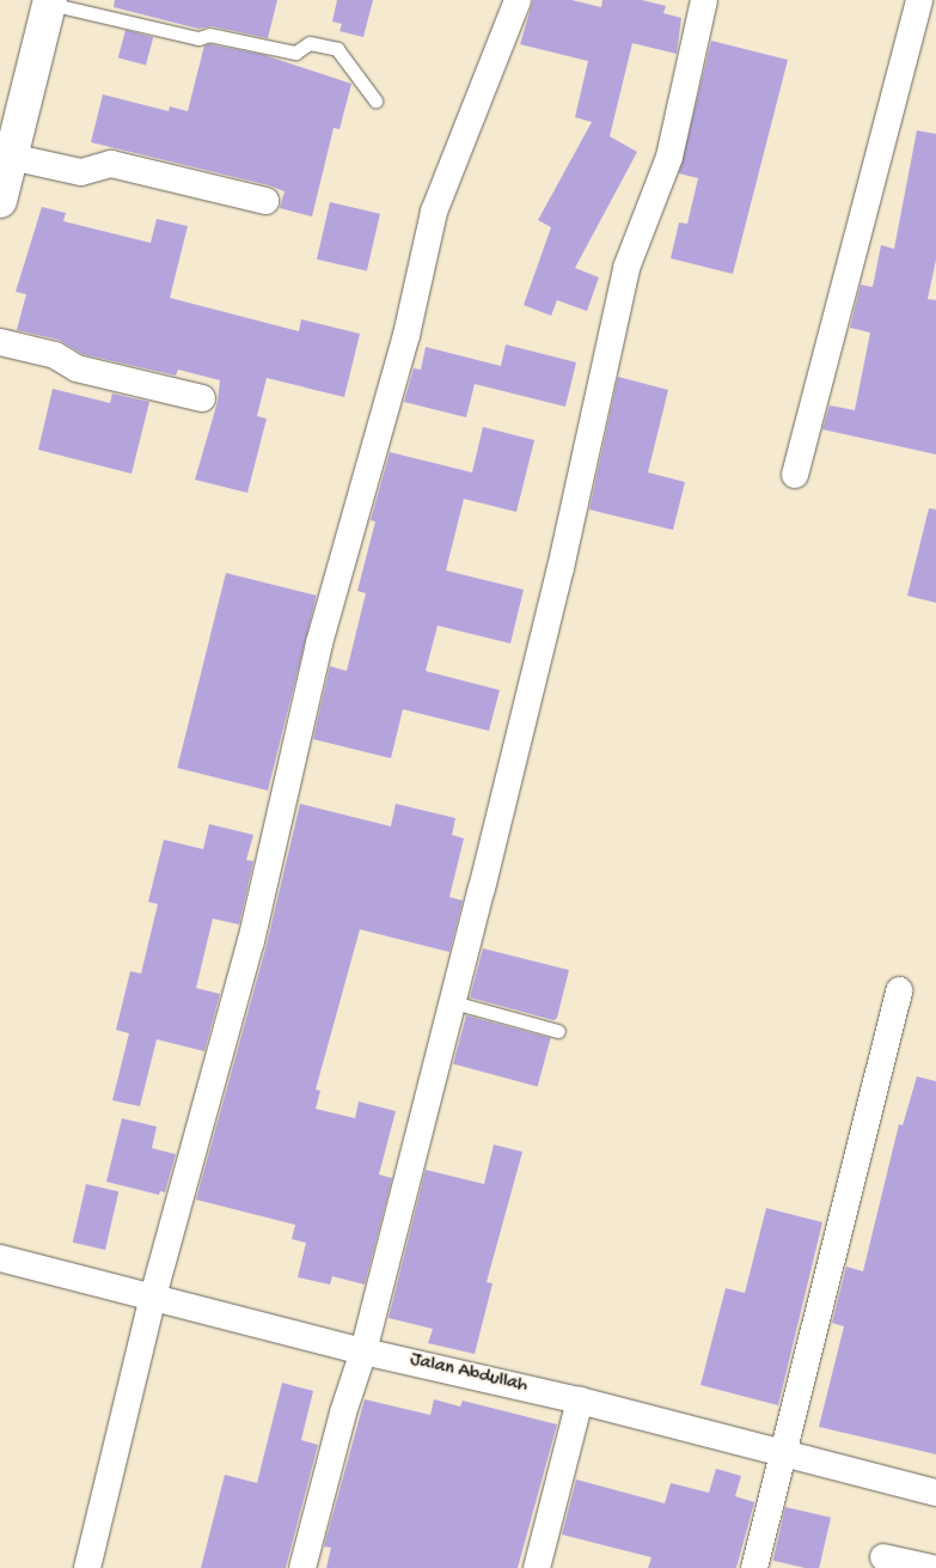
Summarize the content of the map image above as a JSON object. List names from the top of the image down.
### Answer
{
  "streets": {
    "street": ["Jalan Abdullah"]
  }
}
